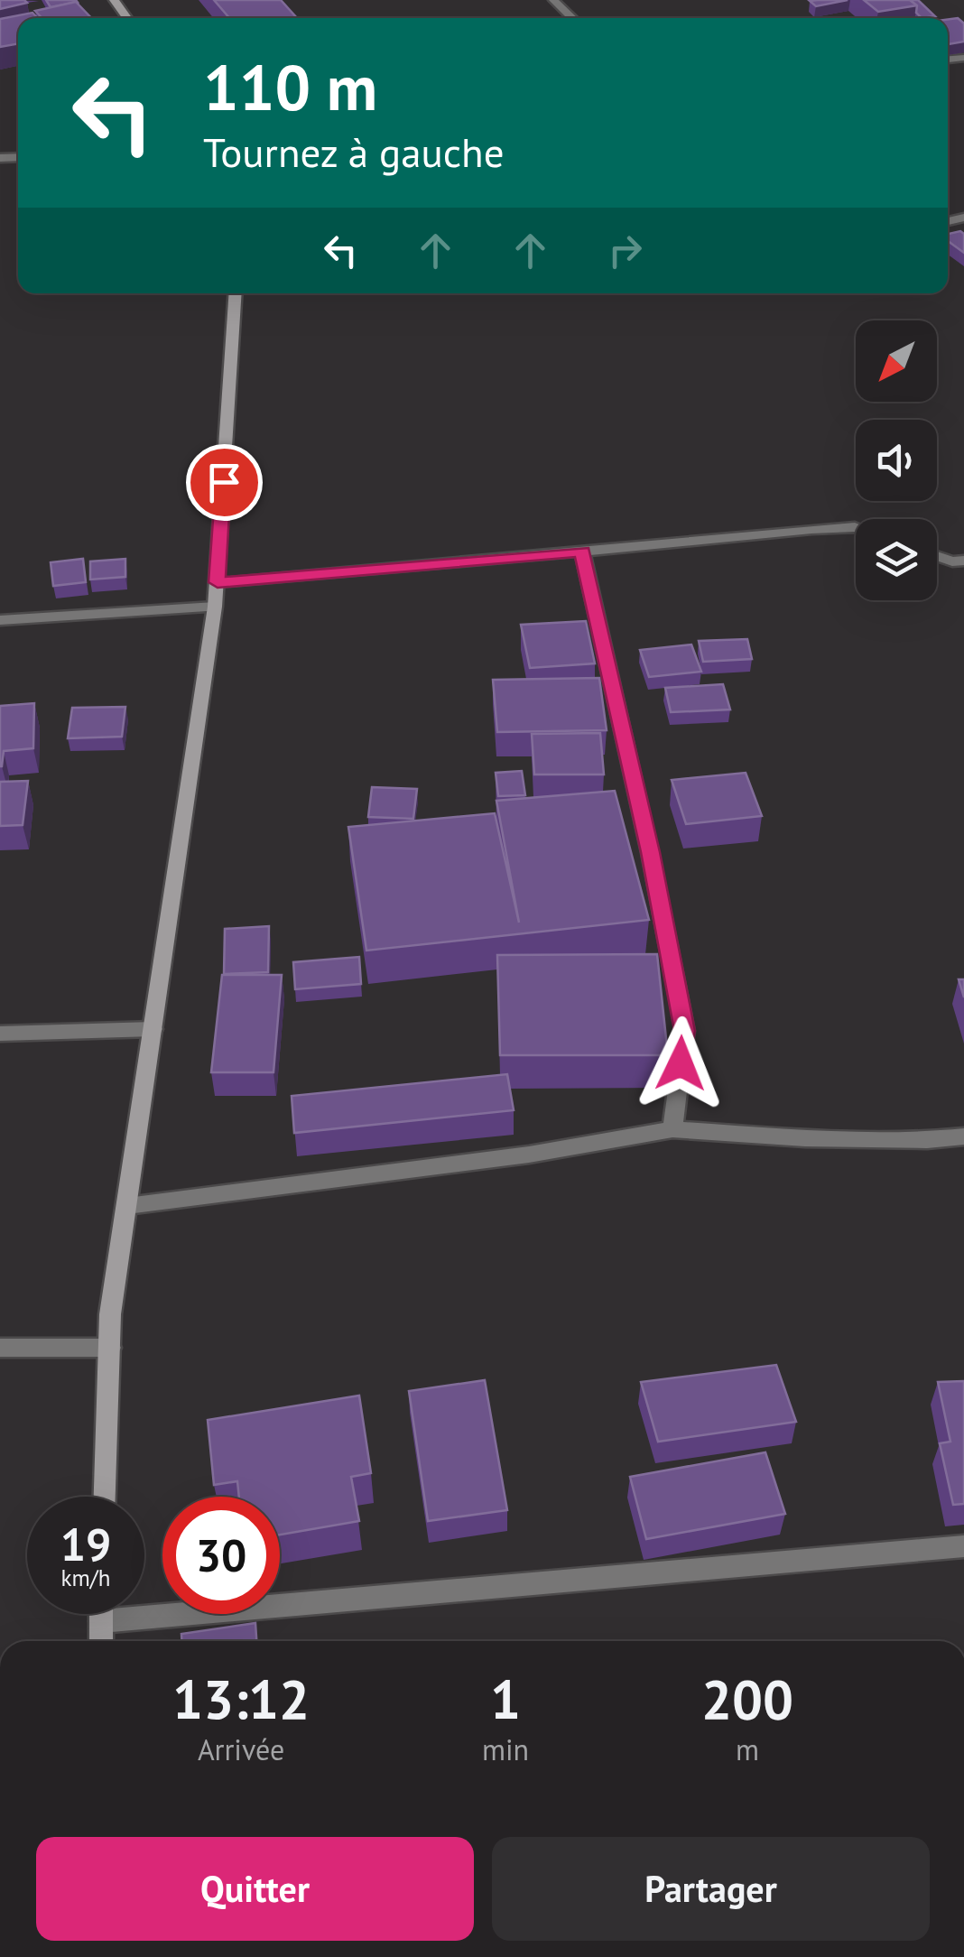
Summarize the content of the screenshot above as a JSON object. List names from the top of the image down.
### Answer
{
  "north": "bottom left",
  "page": {
    "turn": ["110 m", "Tournez à gauche"],
    "speed": "19 km/h",
    "limit": "30",
    "eta": [
      "13:12",
      "Arrivée",
      "1",
      "min",
      "200",
      "m"
    ],
    "buttons": ["Quitter", "Partager"]
  }
}
